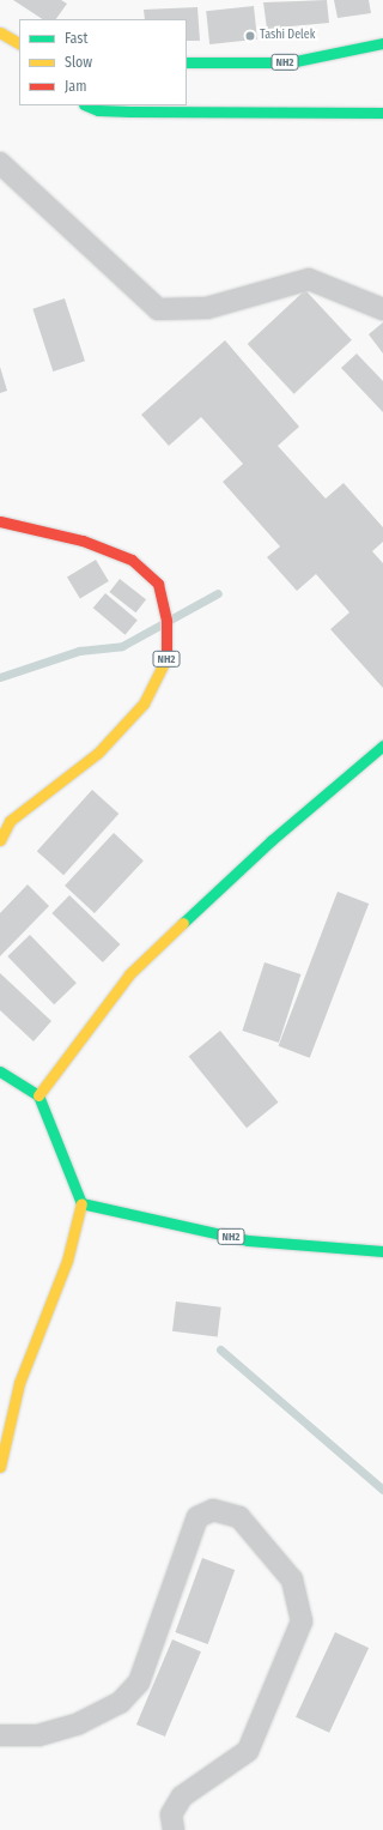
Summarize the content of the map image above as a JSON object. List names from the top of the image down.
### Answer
{
  "streets": {
    "main road": ["NH2"]
  },
  "places": ["Tashi Delek"],
  "legend": ["Fast", "Slow", "Jam"]
}
